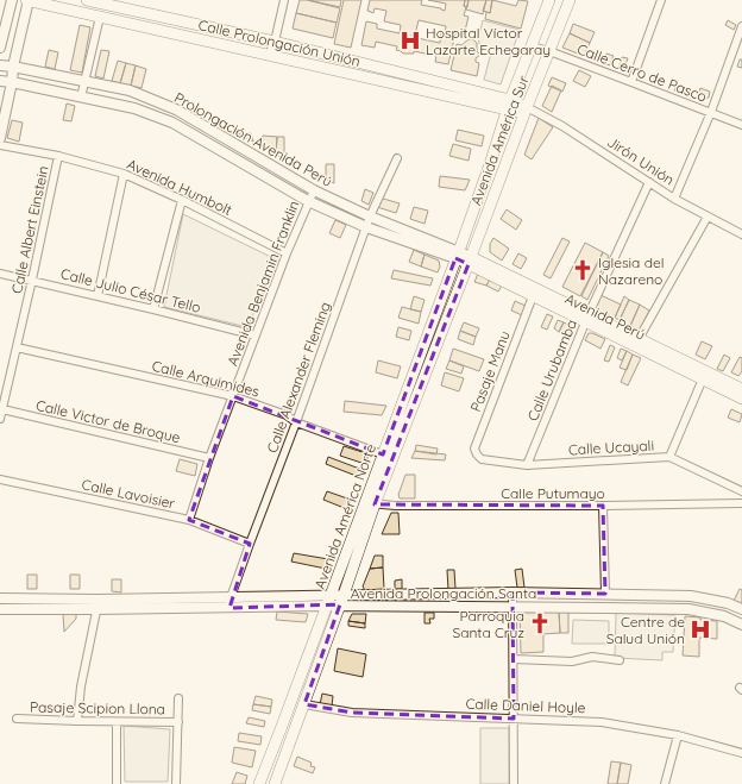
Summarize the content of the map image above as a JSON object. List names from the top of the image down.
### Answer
{
  "streets": {
    "main road": [
      "Calle Prolongación Unión",
      "Avenida América Sur",
      "Avenida Perú",
      "Avenida América Norte"
    ],
    "street": [
      "Calle Cerro de Pasco",
      "Prolongación Avenida Perú",
      "Jirón Unión",
      "Avenida Humbolt",
      "Calle Albert Einstein",
      "Avenida Benjamin Franklin",
      "Calle Julio César Tello",
      "Calle Urubamba",
      "Pasaje Manu",
      "Calle Alexander Fleming",
      "Calle Arquimides",
      "Calle Victor de Broque",
      "Calle Ucayali",
      "Calle Putumayo",
      "Calle Lavoisier",
      "Avenida Prolongación Santa",
      "Calle Daniel Hoyle",
      "Pasaje Scipion Llona"
    ]
  },
  "crossings": [
    ["Calle Prolongación Unión", "Avenida América Sur"],
    ["Calle Prolongación Unión", "Jirón Unión"],
    ["Calle Cerro de Pasco", "Avenida América Sur"],
    ["Prolongación Avenida Perú", "Avenida América Sur"],
    ["Prolongación Avenida Perú", "Avenida Benjamin Franklin"],
    ["Prolongación Avenida Perú", "Avenida Perú"],
    ["Prolongación Avenida Perú", "Calle Alexander Fleming"],
    ["Prolongación Avenida Perú", "Avenida América Norte"],
    ["Avenida América Sur", "Jirón Unión"],
    ["Avenida América Sur", "Avenida Perú"],
    ["Avenida América Sur", "Avenida América Norte"],
    ["Jirón Unión", "Calle Urubamba"],
    ["Avenida Humbolt", "Calle Albert Einstein"],
    ["Avenida Humbolt", "Avenida Benjamin Franklin"],
    ["Calle Albert Einstein", "Calle Julio César Tello"],
    ["Calle Albert Einstein", "Calle Arquimides"],
    ["Calle Albert Einstein", "Calle Victor de Broque"],
    ["Avenida Benjamin Franklin", "Calle Julio César Tello"],
    ["Avenida Benjamin Franklin", "Calle Arquimides"],
    ["Avenida Benjamin Franklin", "Calle Victor de Broque"],
    ["Avenida Benjamin Franklin", "Calle Lavoisier"],
    ["Avenida Perú", "Calle Urubamba"],
    ["Avenida Perú", "Pasaje Manu"],
    ["Avenida Perú", "Avenida América Norte"],
    ["Calle Urubamba", "Calle Ucayali"],
    ["Pasaje Manu", "Calle Ucayali"],
    ["Calle Alexander Fleming", "Calle Arquimides"],
    ["Calle Alexander Fleming", "Calle Lavoisier"],
    ["Calle Alexander Fleming", "Avenida Prolongación Santa"],
    ["Calle Arquimides", "Avenida América Norte"],
    ["Calle Putumayo", "Avenida América Norte"],
    ["Avenida América Norte", "Avenida Prolongación Santa"],
    ["Avenida América Norte", "Calle Daniel Hoyle"]
  ],
  "places": {
    "hospital": ["Hospital Víctor Lazarte Echegaray", "Centre de Salud Unión"],
    "church": ["Iglesia del Nazareno", "Parroquia Santa Cruz"]
  }
}
